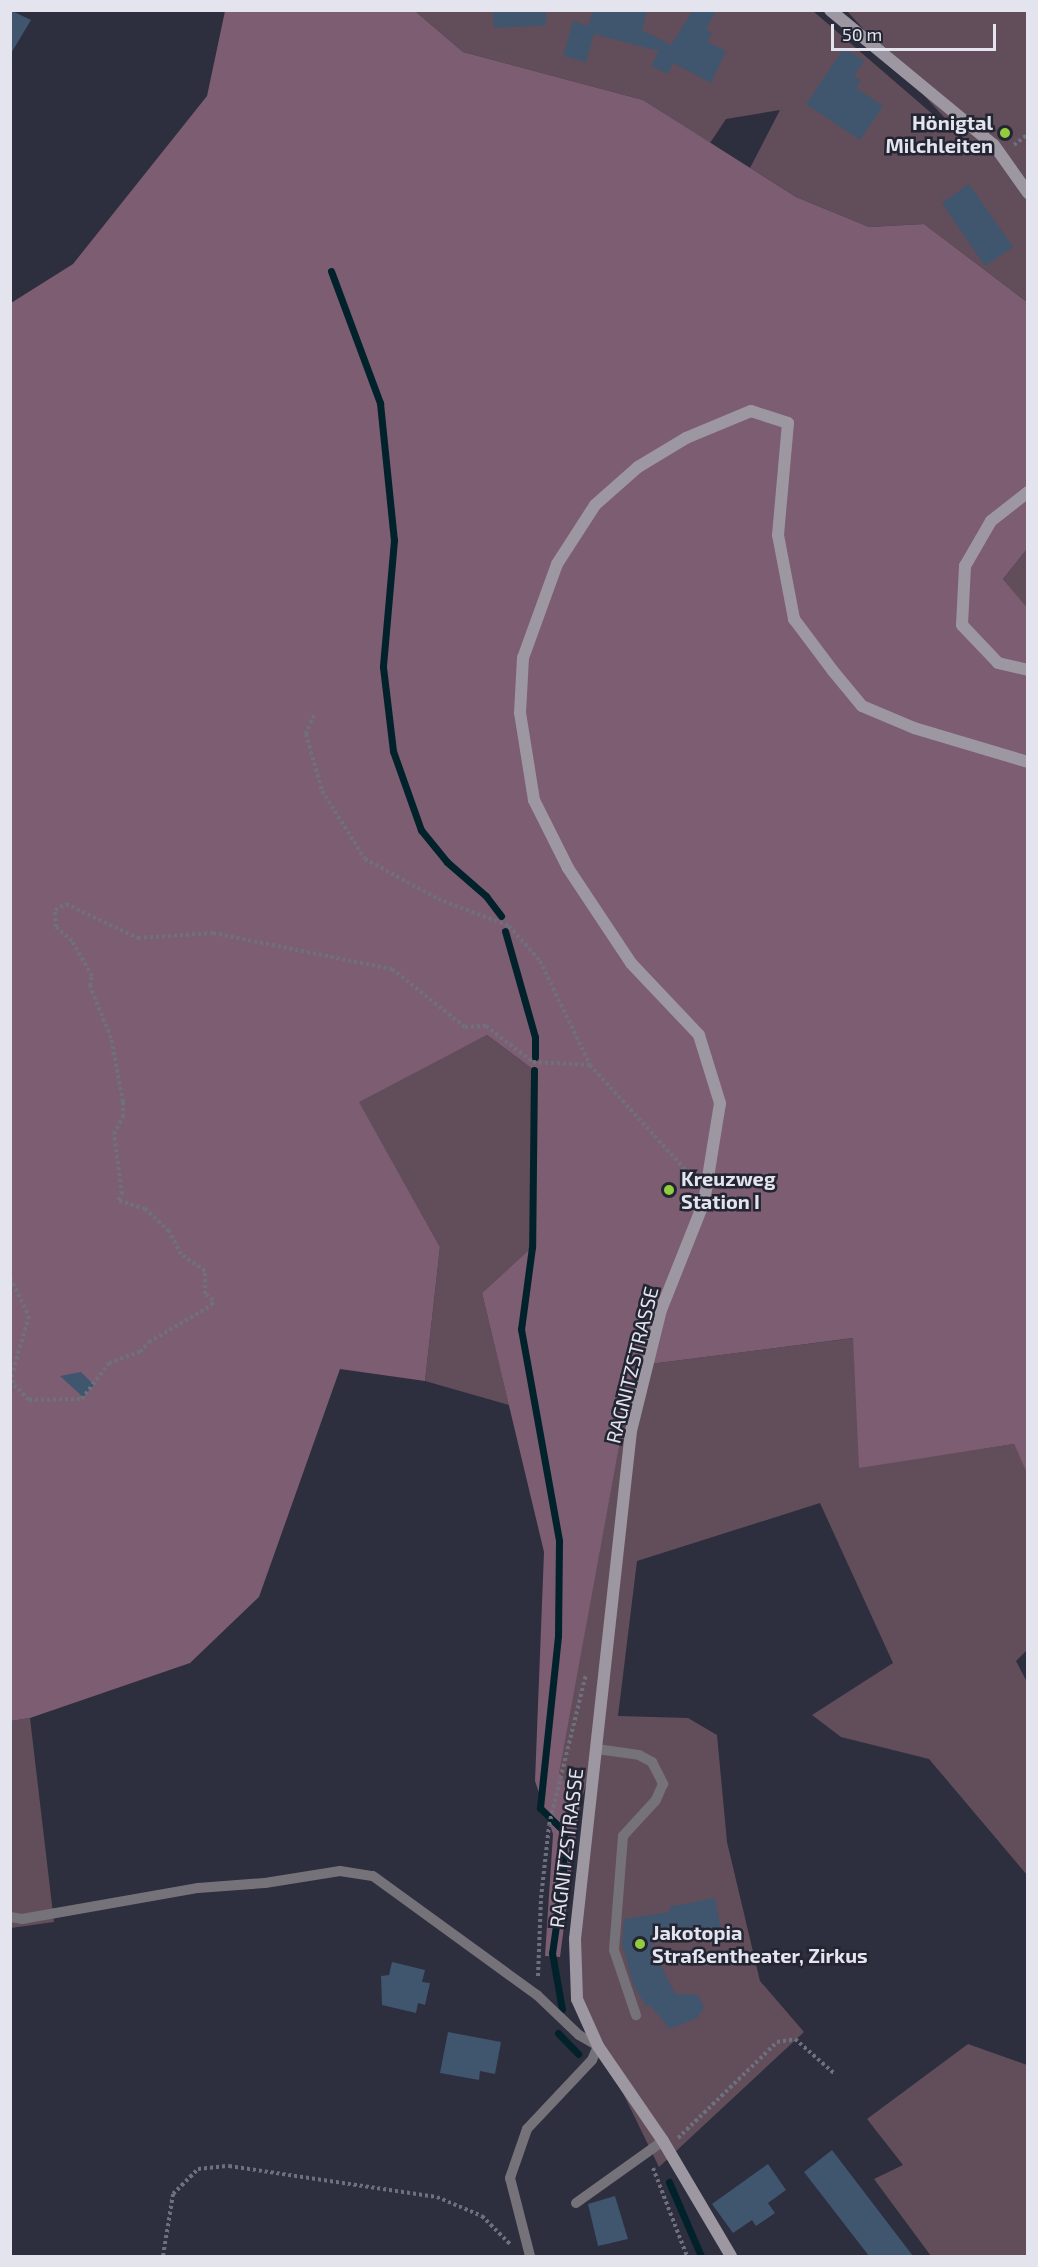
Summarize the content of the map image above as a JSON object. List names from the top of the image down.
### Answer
{
  "streets": {
    "main road": ["RAGNITZSTRASSE"]
  },
  "places": ["Hönigtal Milchleiten", "Kreuzweg Station I", "Jakotopia Straßentheater, Zirkus"],
  "scale_bar": "50 m"
}
